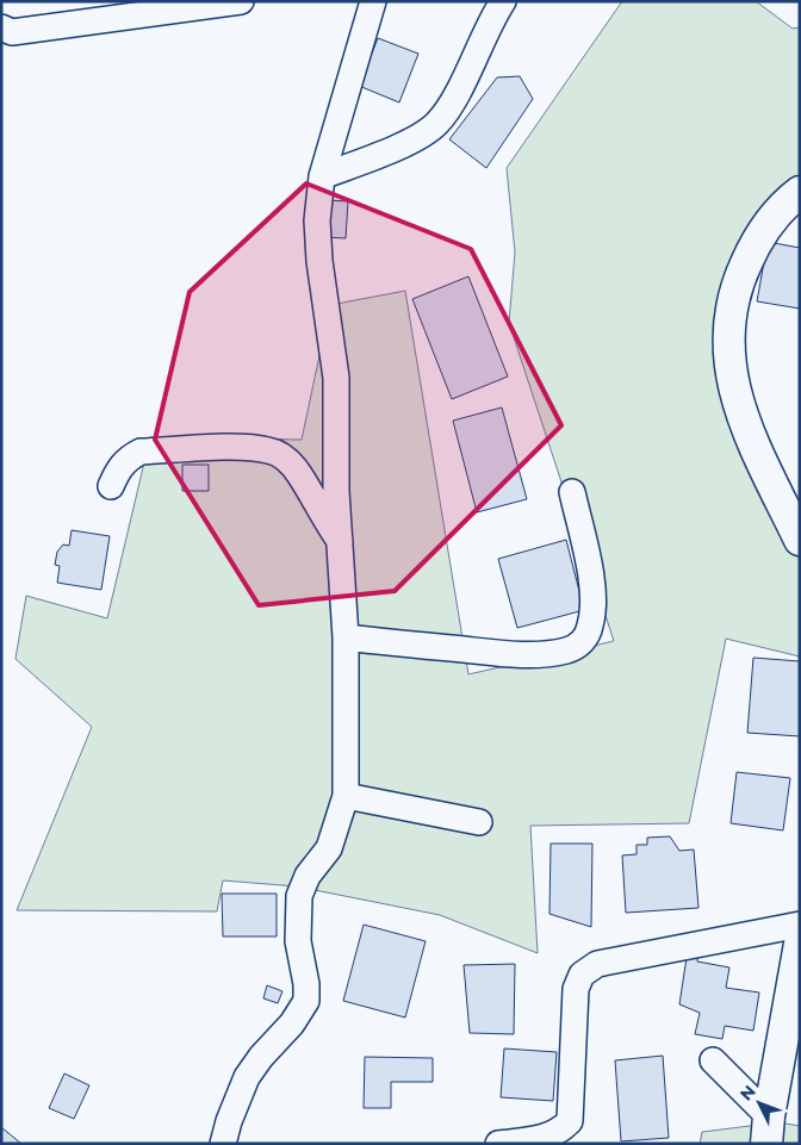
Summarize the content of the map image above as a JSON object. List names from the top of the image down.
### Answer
{
  "north": "top left"
}
